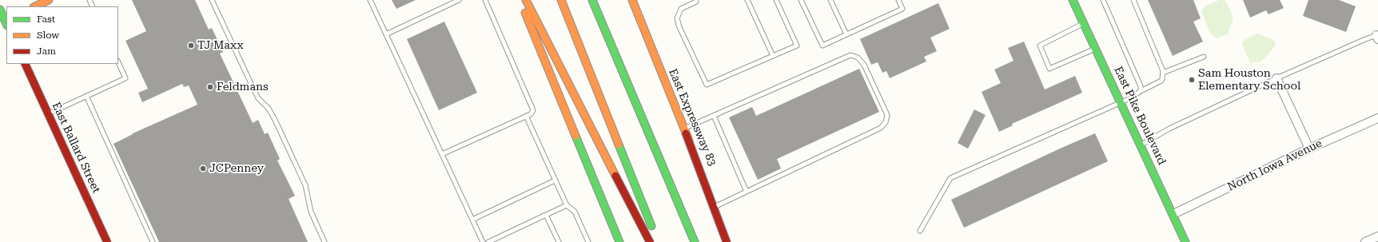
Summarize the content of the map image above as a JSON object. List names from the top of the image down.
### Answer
{
  "streets": {
    "main road": ["East Pike Boulevard", "East Expressway 83", "East Ballard Street"],
    "street": ["North Iowa Avenue"]
  },
  "crossings": [
    ["East Pike Boulevard", "North Iowa Avenue"]
  ],
  "places": [
    "TJ Maxx",
    "Sam Houston Elementary School",
    "Feldmans",
    "JCPenney"
  ],
  "legend": ["Fast", "Slow", "Jam"]
}
